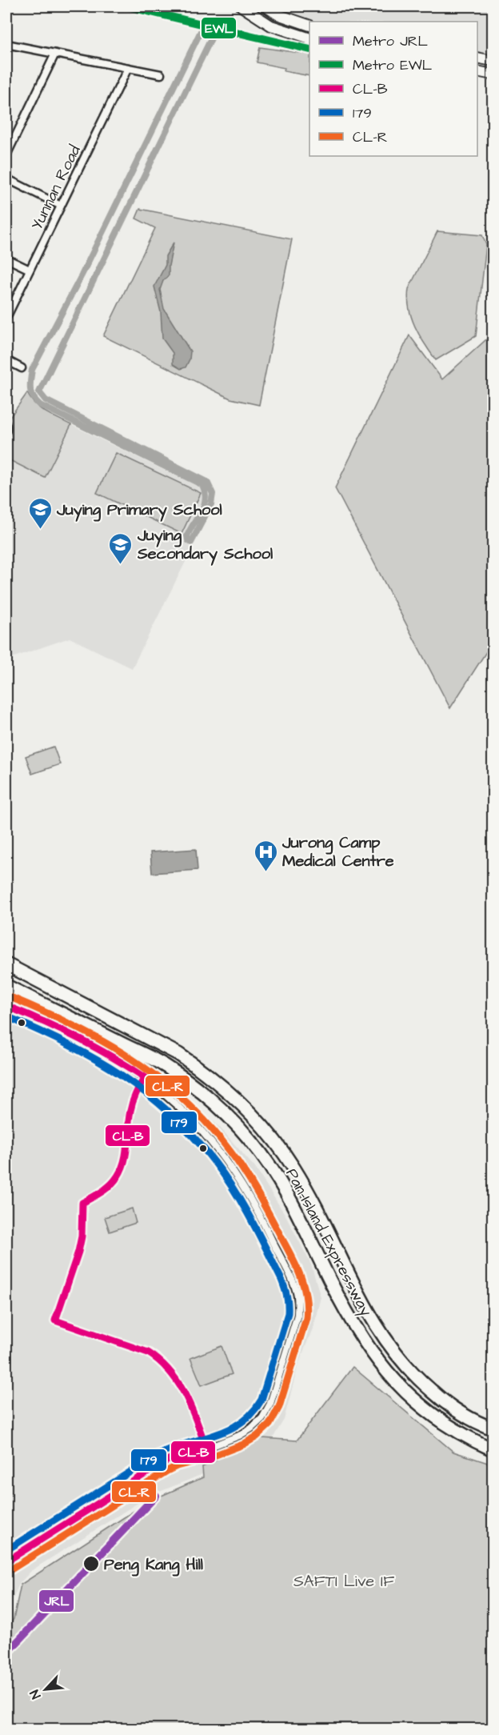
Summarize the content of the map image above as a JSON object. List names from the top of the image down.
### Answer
{
  "streets": {
    "highway": ["Pan-Island Expressway"],
    "street": ["Yunnan Road"]
  },
  "parks": ["SAFTI Live IF"],
  "places": {
    "school or university": ["Juying Primary School", "Juying Secondary School"],
    "hospital": ["Jurong Camp Medical Centre"],
    "other": ["Peng Kang Hill"]
  },
  "lines": [
    "metro line EWL",
    "transit line CL-R",
    "transit line CL-B",
    "transit line 179",
    "metro line JRL"
  ],
  "legend": [
    "Metro JRL",
    "Metro EWL",
    "CL-B",
    "179",
    "CL-R"
  ],
  "north": "bottom left"
}
